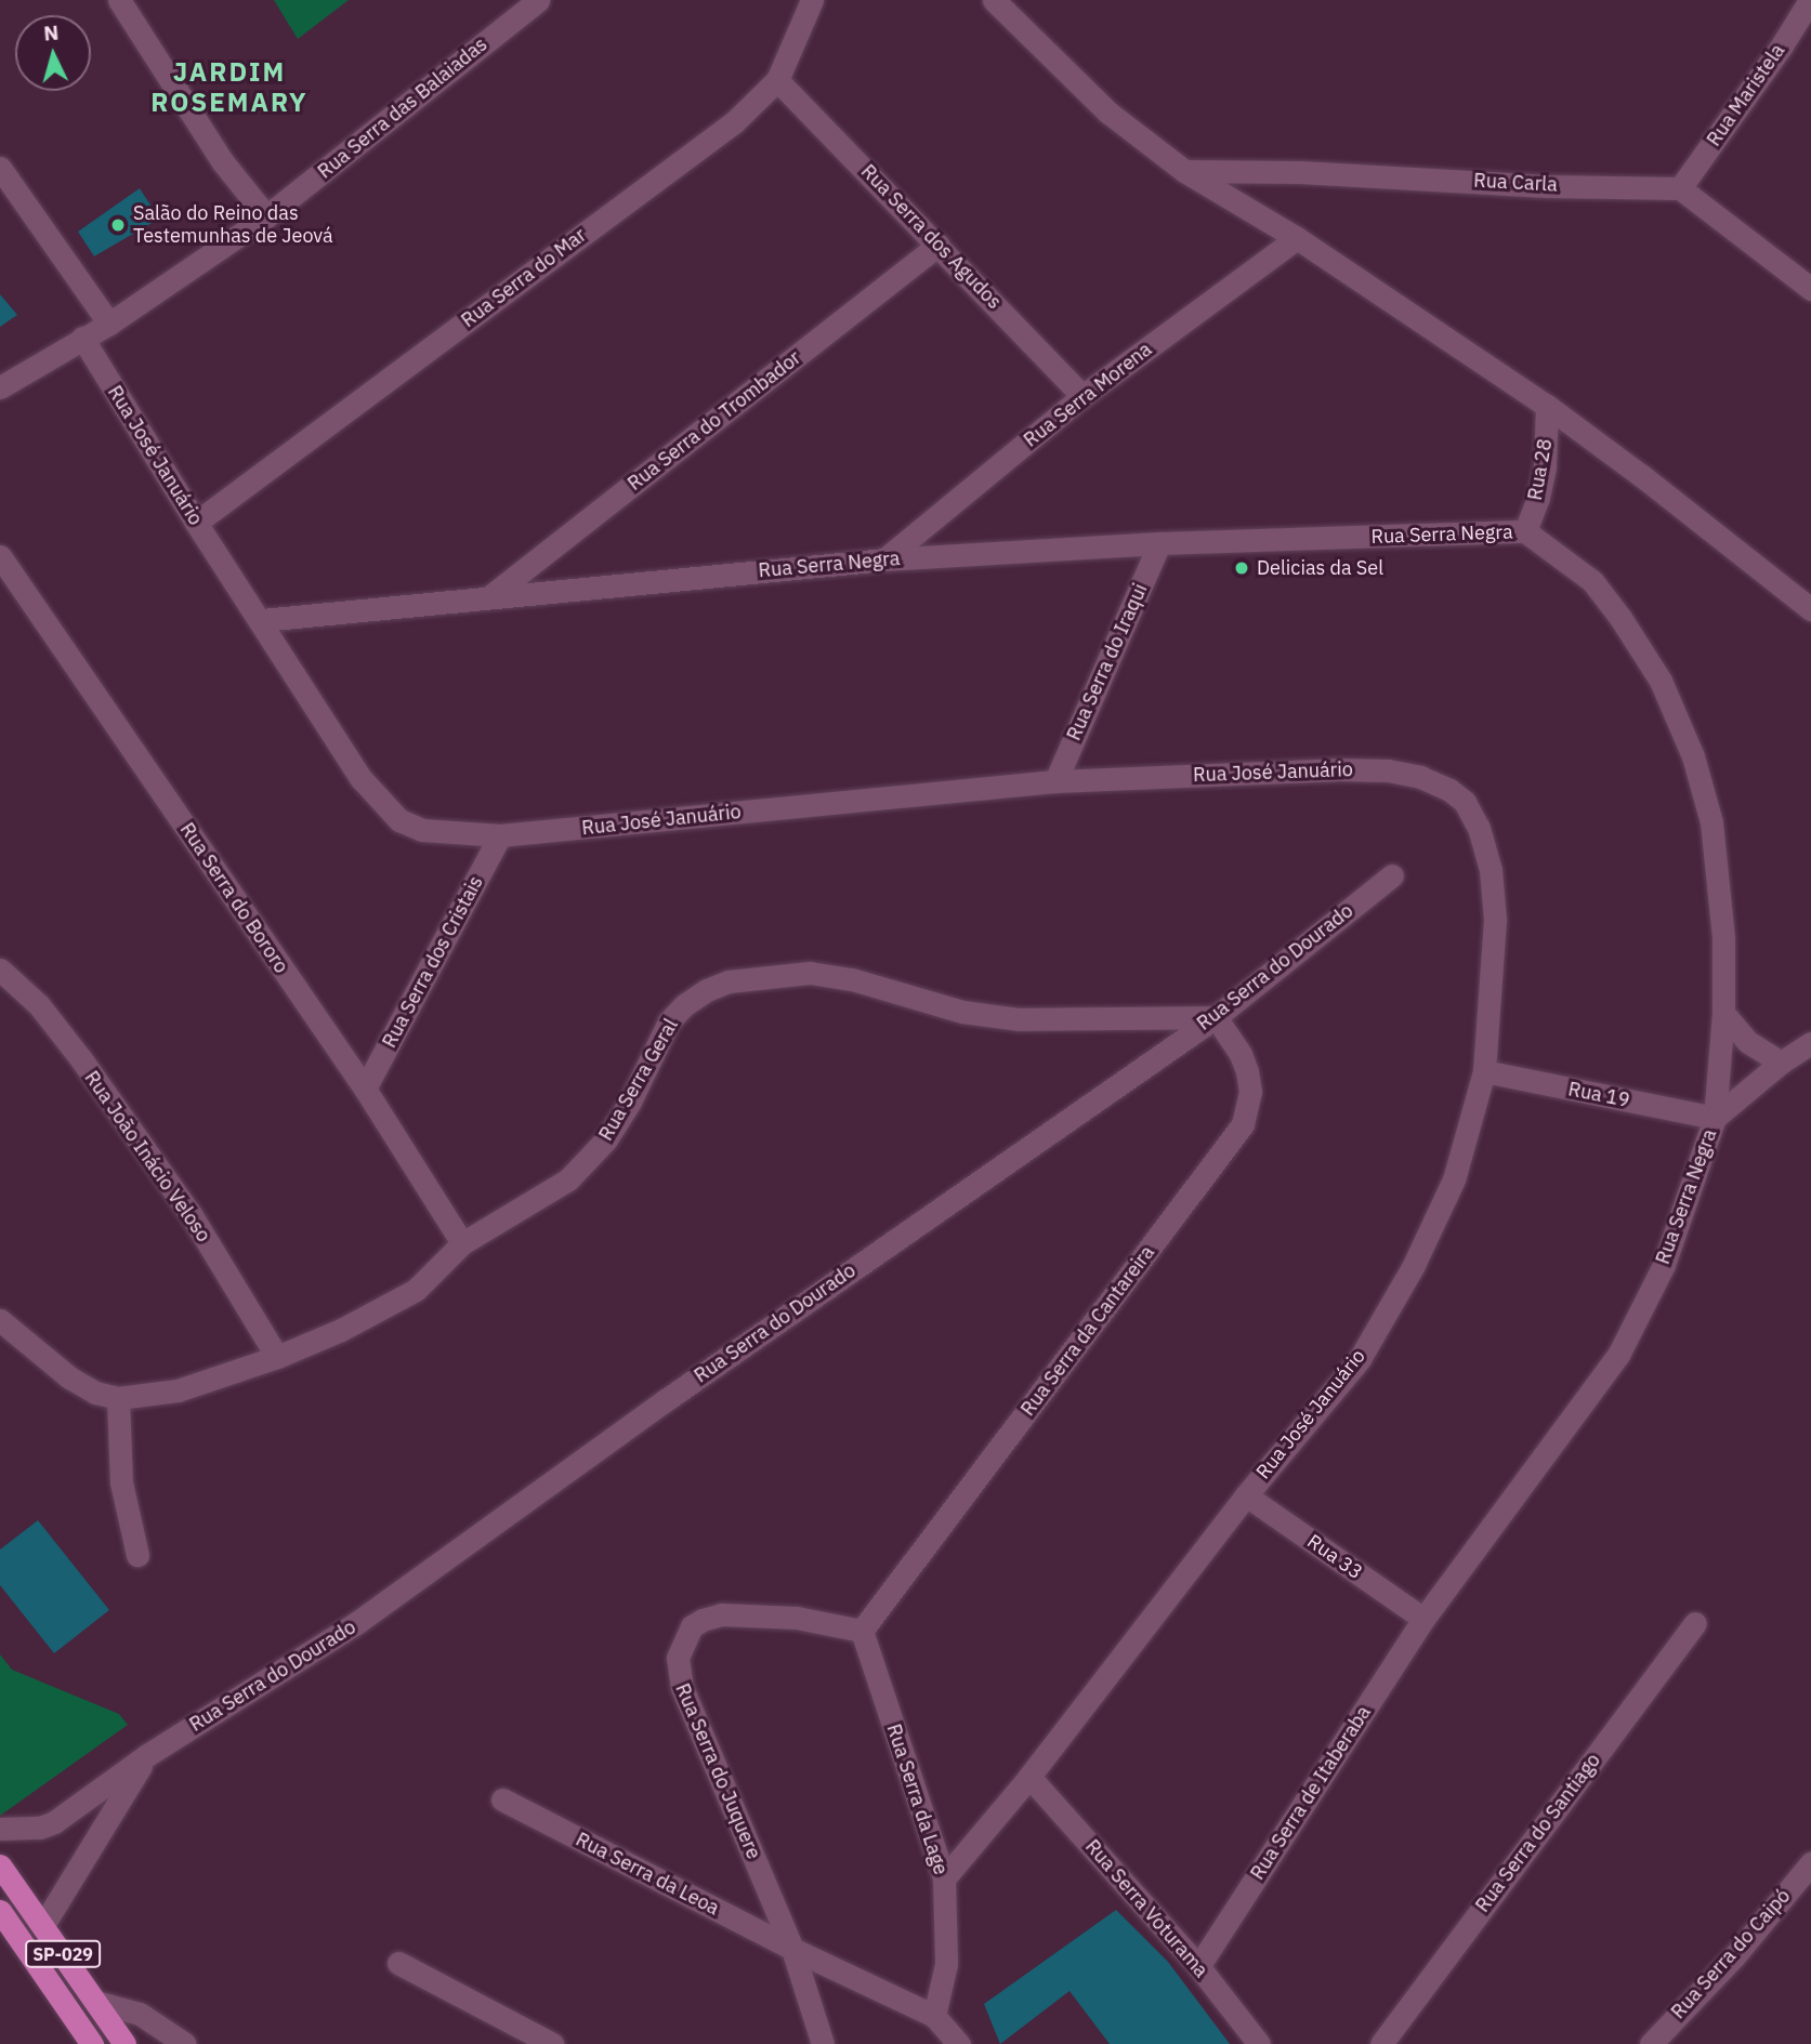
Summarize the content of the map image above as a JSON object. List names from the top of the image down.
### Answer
{
  "streets": {
    "highway": ["SP-029"],
    "street": [
      "Rua Maristela",
      "Rua Serra das Balaiadas",
      "Rua Carla",
      "Rua Serra dos Agudos",
      "Rua Serra do Mar",
      "Rua Serra Morena",
      "Rua Serra do Trombador",
      "Rua José Januário",
      "Rua 28",
      "Rua Serra Negra",
      "Rua Serra do Iraqui",
      "Rua Serra do Bororo",
      "Rua Serra dos Cristais",
      "Rua Serra do Dourado",
      "Rua Serra Geral",
      "Rua 19",
      "Rua João Inácio Veloso",
      "Rua Serra da Cantareira",
      "Rua 33",
      "Rua Serra do Juquere",
      "Rua Serra de Itaberaba",
      "Rua Serra da Lage",
      "Rua Serra do Santiago",
      "Rua Serra da Leoa",
      "Rua Serra Voturama",
      "Rua Serra do Caipó"
    ]
  },
  "crossings": [
    ["Rua Maristela", "Rua Carla"],
    ["Rua Serra das Balaiadas", "Rua José Januário"],
    ["Rua Serra dos Agudos", "Rua Serra do Mar"],
    ["Rua Serra dos Agudos", "Rua Serra Morena"],
    ["Rua Serra dos Agudos", "Rua Serra do Trombador"],
    ["Rua Serra do Mar", "Rua José Januário"],
    ["Rua Serra Morena", "Rua Serra Negra"],
    ["Rua Serra do Trombador", "Rua Serra Negra"],
    ["Rua José Januário", "Rua Serra Negra"],
    ["Rua José Januário", "Rua Serra do Iraqui"],
    ["Rua José Januário", "Rua Serra dos Cristais"],
    ["Rua José Januário", "Rua 19"],
    ["Rua José Januário", "Rua 33"],
    ["Rua José Januário", "Rua Serra da Lage"],
    ["Rua José Januário", "Rua Serra Voturama"],
    ["Rua 28", "Rua Serra Negra"],
    ["Rua Serra Negra", "Rua Serra do Iraqui"],
    ["Rua Serra Negra", "Rua 19"],
    ["Rua Serra Negra", "Rua 33"],
    ["Rua Serra Negra", "Rua Serra de Itaberaba"],
    ["Rua Serra do Bororo", "Rua Serra dos Cristais"],
    ["Rua Serra do Bororo", "Rua Serra Geral"],
    ["Rua Serra do Dourado", "Rua Serra Geral"],
    ["Rua Serra do Dourado", "Rua Serra da Cantareira"],
    ["Rua Serra do Dourado", "SP-029"],
    ["Rua Serra Geral", "Rua João Inácio Veloso"],
    ["Rua Serra Geral", "Rua Serra da Cantareira"],
    ["Rua Serra da Cantareira", "Rua Serra do Juquere"],
    ["Rua Serra da Cantareira", "Rua Serra da Lage"],
    ["Rua 33", "Rua Serra de Itaberaba"],
    ["Rua Serra do Juquere", "Rua Serra da Lage"],
    ["Rua Serra do Juquere", "Rua Serra da Leoa"],
    ["Rua Serra de Itaberaba", "Rua Serra Voturama"],
    ["Rua Serra da Lage", "Rua Serra da Leoa"]
  ],
  "districts": ["JARDIM ROSEMARY"],
  "places": ["Salão do Reino das Testemunhas de Jeová", "Delicias da Sel"],
  "north": "top"
}
